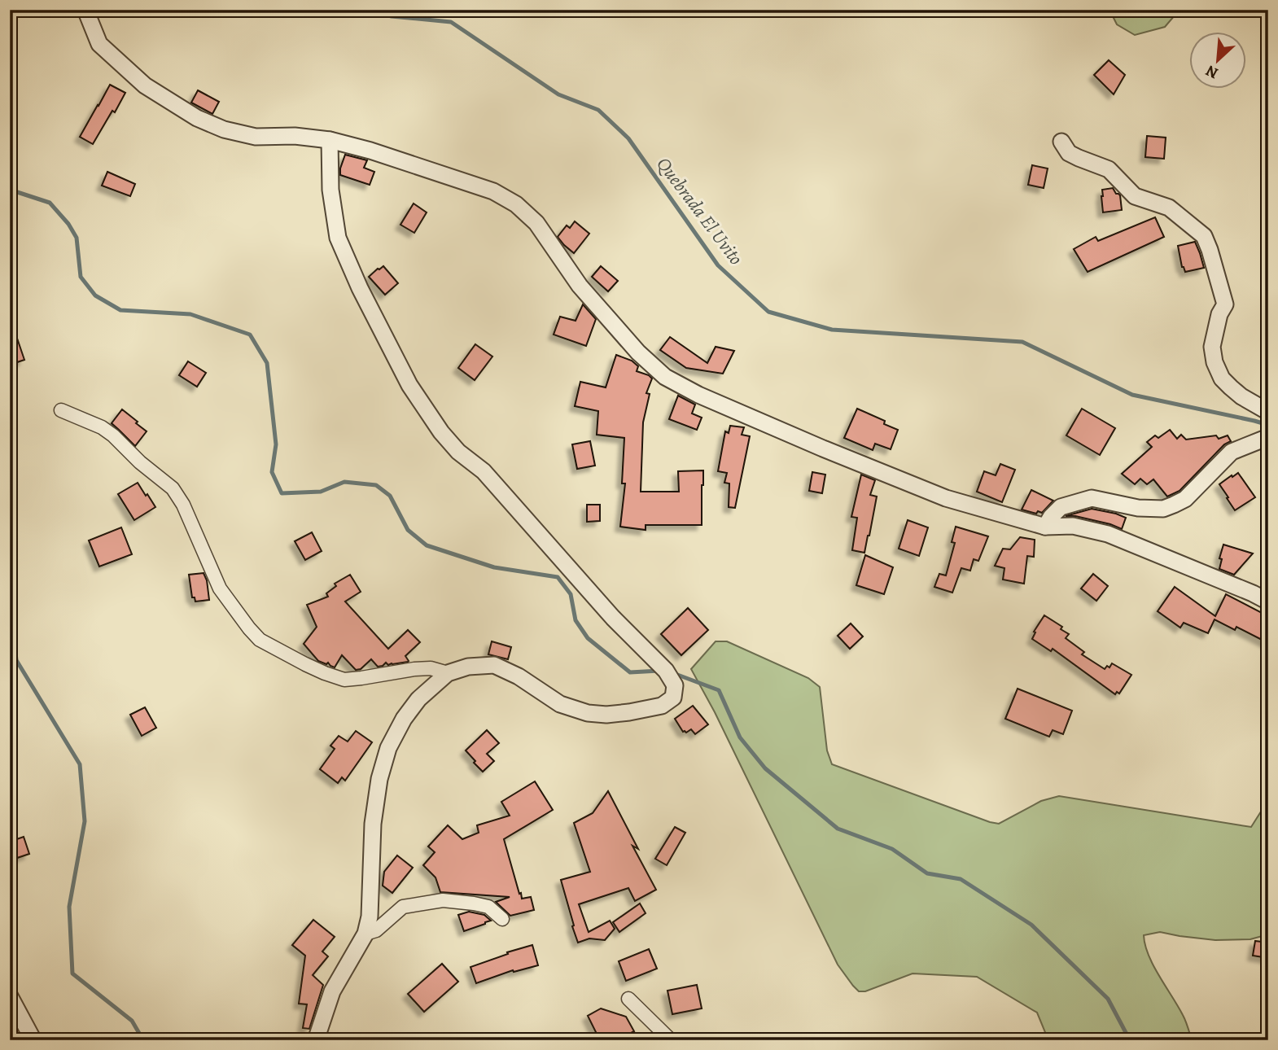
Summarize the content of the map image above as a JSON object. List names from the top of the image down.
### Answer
{
  "water": ["Quebrada El Uvito"],
  "north": "bottom left"
}
